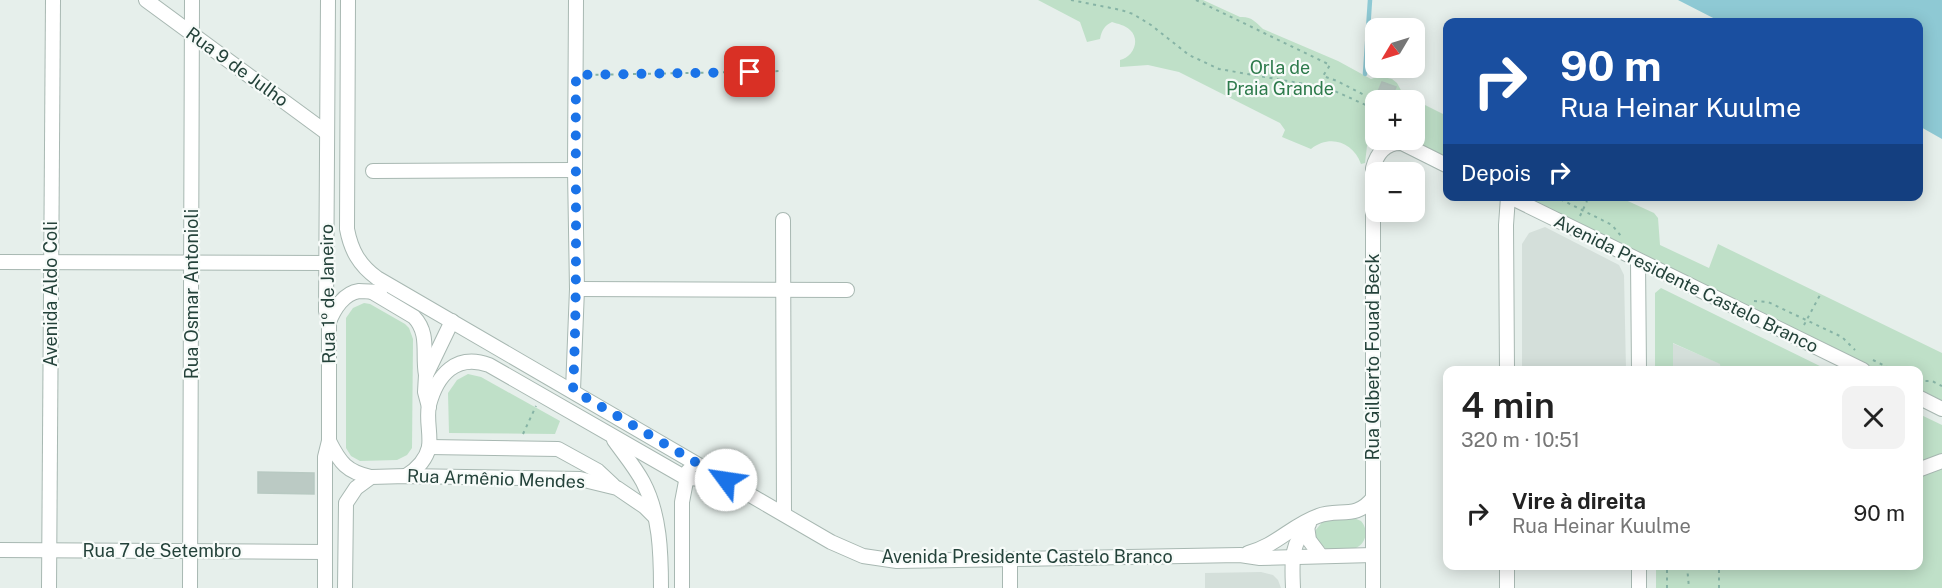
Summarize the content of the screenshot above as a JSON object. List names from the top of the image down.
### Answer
{
  "streets": {
    "street": [
      "Rua 9 de Julho",
      "Avenida Presidente Castelo Branco",
      "Avenida Aldo Coli",
      "Rua Osmar Antonioli",
      "Rua 1º de Janeiro",
      "Rua Gilberto Fouad Beck",
      "Rua Armênio Mendes",
      "Rua 7 de Setembro"
    ]
  },
  "crossings": [
    ["Rua 9 de Julho", "Rua Osmar Antonioli"],
    ["Rua 9 de Julho", "Rua 1º de Janeiro"],
    ["Avenida Presidente Castelo Branco", "Rua 1º de Janeiro"],
    ["Avenida Presidente Castelo Branco", "Rua Gilberto Fouad Beck"],
    ["Avenida Aldo Coli", "Rua 7 de Setembro"],
    ["Rua Osmar Antonioli", "Rua 7 de Setembro"],
    ["Rua 1º de Janeiro", "Rua 7 de Setembro"]
  ],
  "parks": ["Orla de Praia Grande"],
  "north": "bottom left",
  "page": {
    "map_buttons": ["+", "−"],
    "turn": ["90 m", "Rua Heinar Kuulme"],
    "then": "Depois",
    "heading": ["4 min", "320 m · 10:51"],
    "list": [
      {
        "name": "Vire à direita",
        "note": "Rua Heinar Kuulme",
        "value": "90 m"
      }
    ]
  }
}
